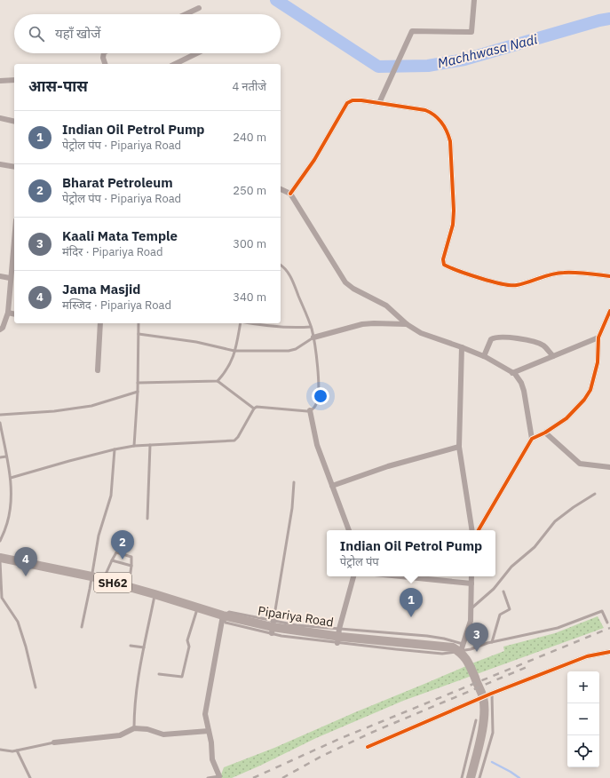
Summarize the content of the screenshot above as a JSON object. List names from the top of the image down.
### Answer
{
  "streets": {
    "main road": ["SH62", "Pipariya Road"]
  },
  "water": ["Machhwasa Nadi"],
  "page": {
    "search": "यहाँ खोजें",
    "heading": ["आस-पास", "4 नतीजे"],
    "list": [
      {
        "mark": "1",
        "name": "Indian Oil Petrol Pump",
        "note": "पेट्रोल पंप · Pipariya Road",
        "value": "240 m"
      },
      {
        "mark": "2",
        "name": "Bharat Petroleum",
        "note": "पेट्रोल पंप · Pipariya Road",
        "value": "250 m"
      },
      {
        "mark": "3",
        "name": "Kaali Mata Temple",
        "note": "मंदिर · Pipariya Road",
        "value": "300 m"
      },
      {
        "mark": "4",
        "name": "Jama Masjid",
        "note": "मस्जिद · Pipariya Road",
        "value": "340 m"
      }
    ],
    "popup": ["Indian Oil Petrol Pump", "पेट्रोल पंप"],
    "pins": [
      "2",
      "4",
      "1",
      "3"
    ],
    "map_buttons": ["+", "−"]
  }
}
